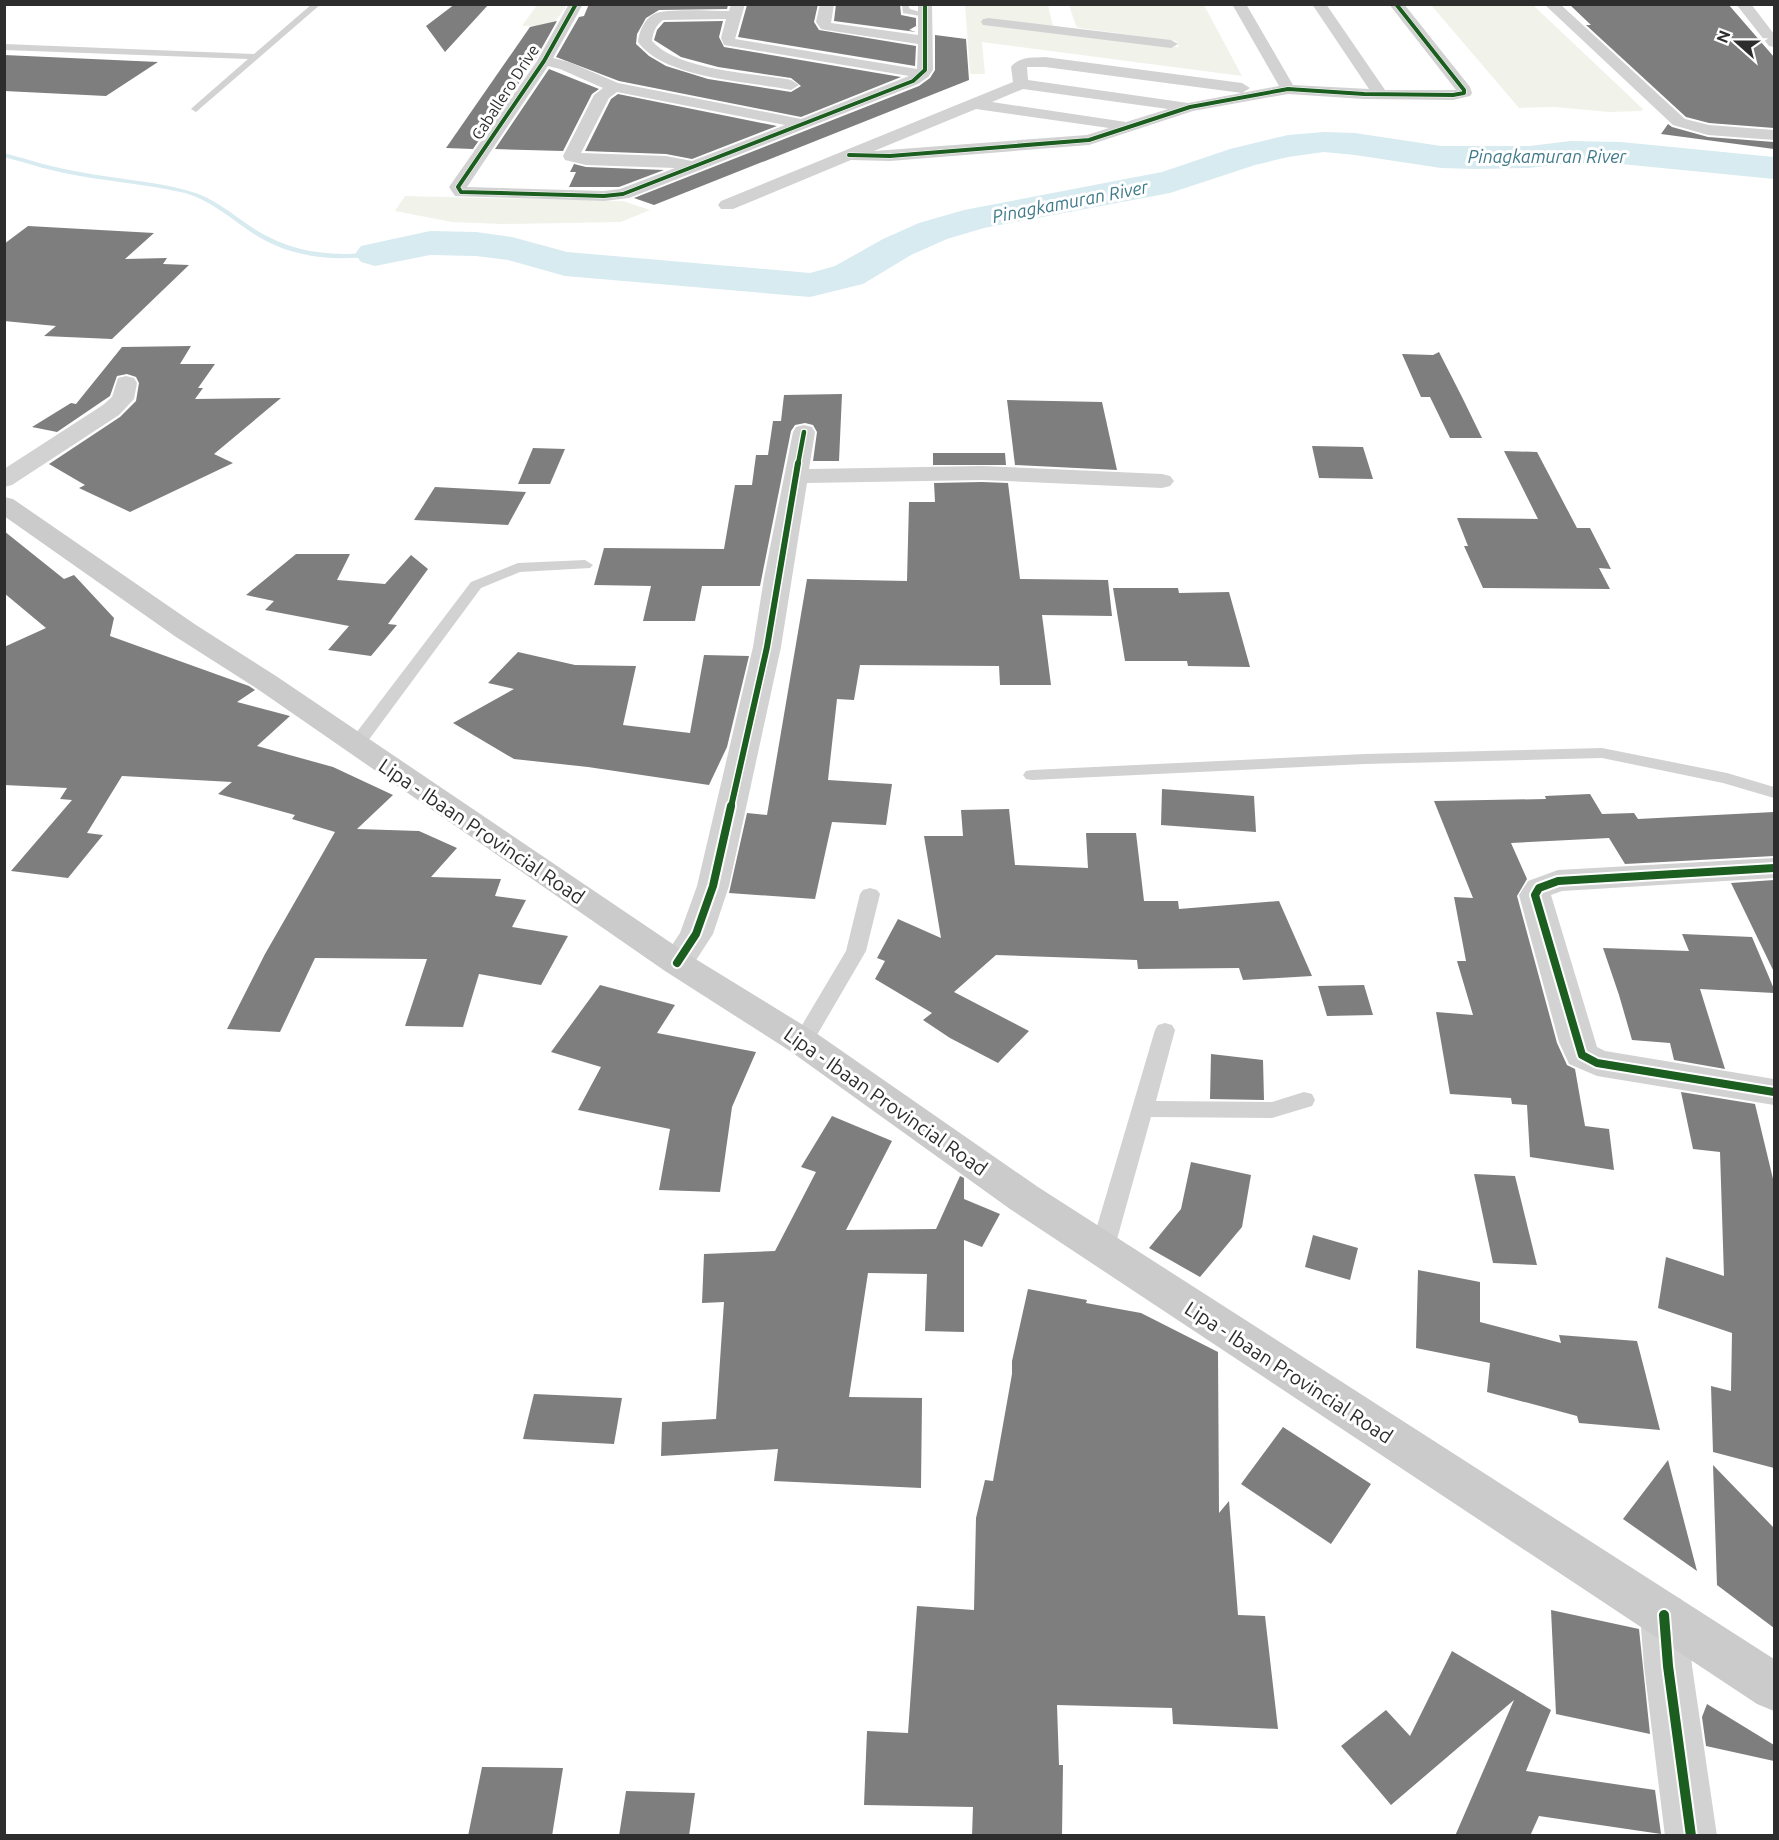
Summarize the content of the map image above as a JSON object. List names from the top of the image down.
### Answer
{
  "streets": {
    "main road": ["Lipa - Ibaan Provincial Road"],
    "street": ["Caballero Drive"]
  },
  "water": ["Pinagkamuran River"],
  "north": "left"
}
